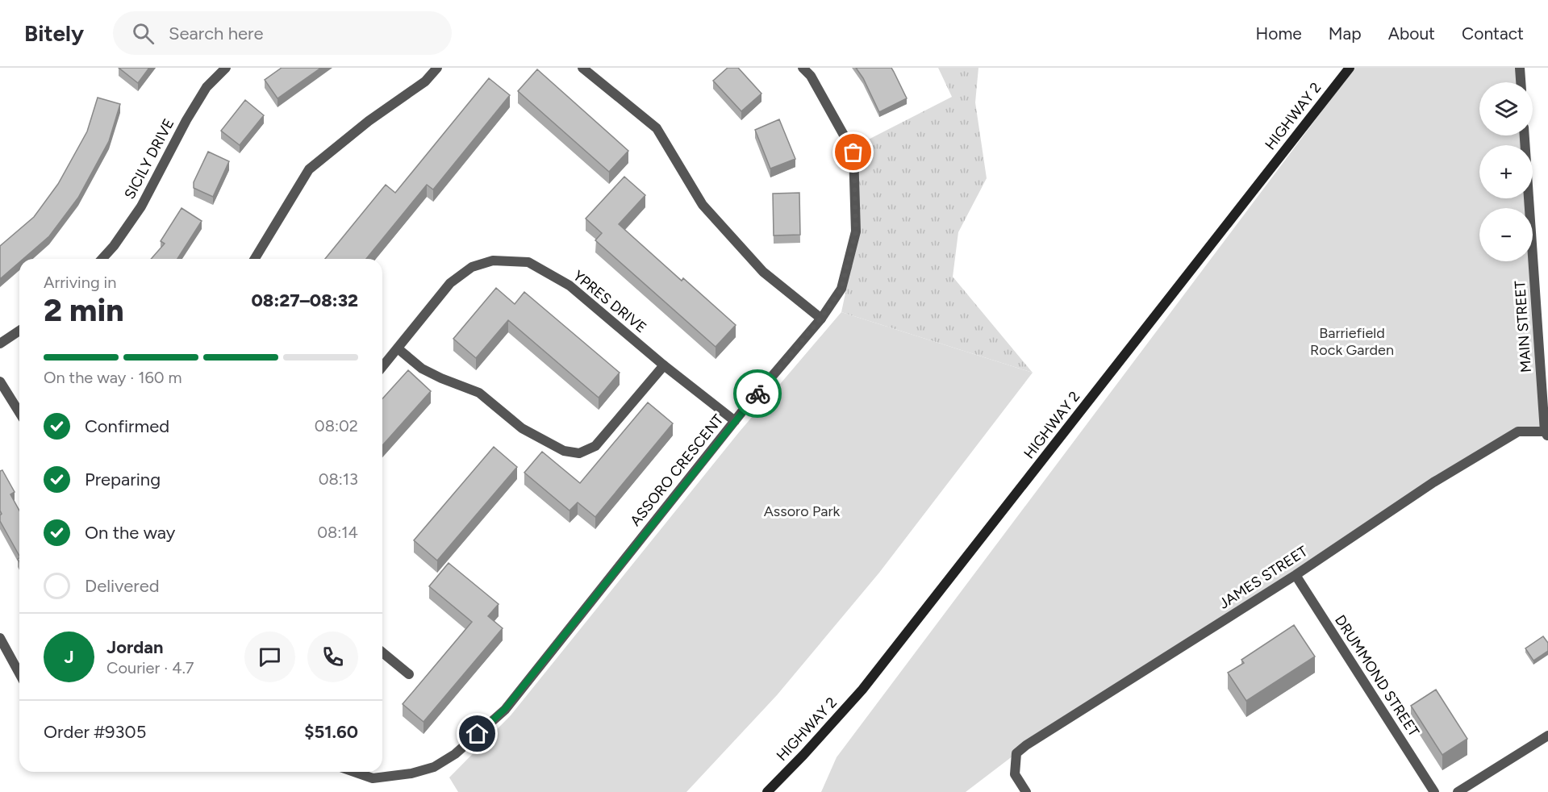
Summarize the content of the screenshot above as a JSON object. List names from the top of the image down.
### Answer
{
  "streets": {
    "main road": ["HIGHWAY 2"],
    "street": [
      "SICILY DRIVE",
      "YPRES DRIVE",
      "MAIN STREET",
      "ASSORO CRESCENT",
      "JAMES STREET",
      "DRUMMOND STREET"
    ]
  },
  "crossings": [
    ["YPRES DRIVE", "ASSORO CRESCENT"],
    ["MAIN STREET", "JAMES STREET"],
    ["JAMES STREET", "DRUMMOND STREET"]
  ],
  "parks": ["Barriefield Rock Garden", "Assoro Park"],
  "page": {
    "header": "Bitely",
    "search": "Search here",
    "nav": [
      "Home",
      "Map",
      "About",
      "Contact"
    ],
    "map_buttons": ["+", "−"],
    "heading": ["2 min", "Arriving in", "08:27–08:32"],
    "panel": [
      "Jordan",
      "Courier · 4.7",
      "Order #9305",
      "$51.60"
    ],
    "bar": "On the way · 160 m",
    "list": [
      ["Confirmed", "08:02"],
      ["Preparing", "08:13"],
      ["On the way", "08:14"],
      "Delivered"
    ],
    "round": "J"
  }
}
